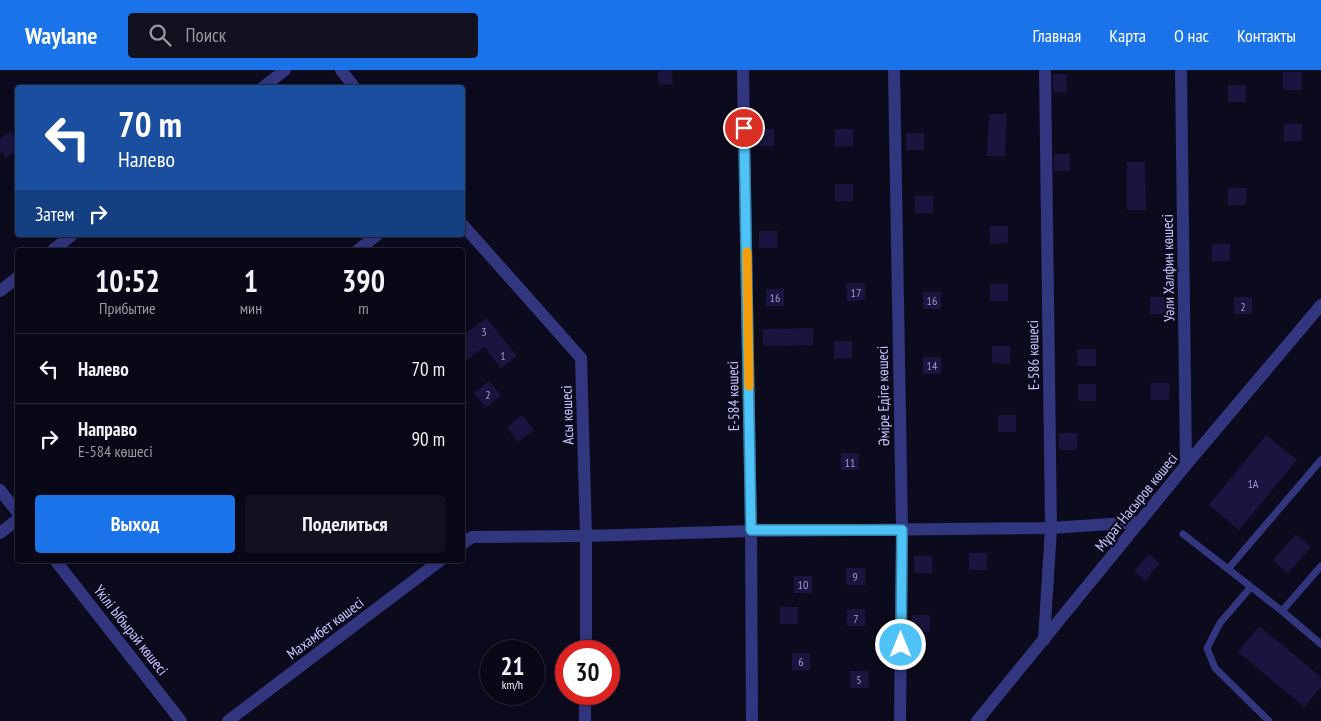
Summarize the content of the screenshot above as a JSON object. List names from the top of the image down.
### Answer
{
  "streets": {
    "street": [
      "Уәли Халфин көшесі",
      "Е-586 көшесі",
      "Е-584 көшесі",
      "Әміре Едіге көшесі",
      "Асы көшесі",
      "Мұрат Насыров көшесі",
      "Махамбет көшесі",
      "Үкілі Ыбырай көшесі"
    ]
  },
  "crossings": [
    ["Уәли Халфин көшесі", "Мұрат Насыров көшесі"],
    ["Е-586 көшесі", "Мұрат Насыров көшесі"]
  ],
  "house_numbers": [
    "17",
    "16",
    "16",
    "2",
    "3",
    "1",
    "14",
    "2",
    "11",
    "1А",
    "9",
    "10",
    "7",
    "6",
    "5"
  ],
  "page": {
    "header": "Waylane",
    "search": "Поиск",
    "nav": [
      "Главная",
      "Карта",
      "О нас",
      "Контакты"
    ],
    "turn": ["70 m", "Налево"],
    "then": "Затем",
    "eta": [
      "10:52",
      "Прибытие",
      "1",
      "мин",
      "390",
      "m"
    ],
    "list": [
      {
        "name": "Налево",
        "value": "70 m"
      },
      {
        "name": "Направо",
        "note": "Е-584 көшесі",
        "value": "90 m"
      }
    ],
    "buttons": ["Выход", "Поделиться"],
    "speed": "21 km/h",
    "limit": "30"
  }
}
